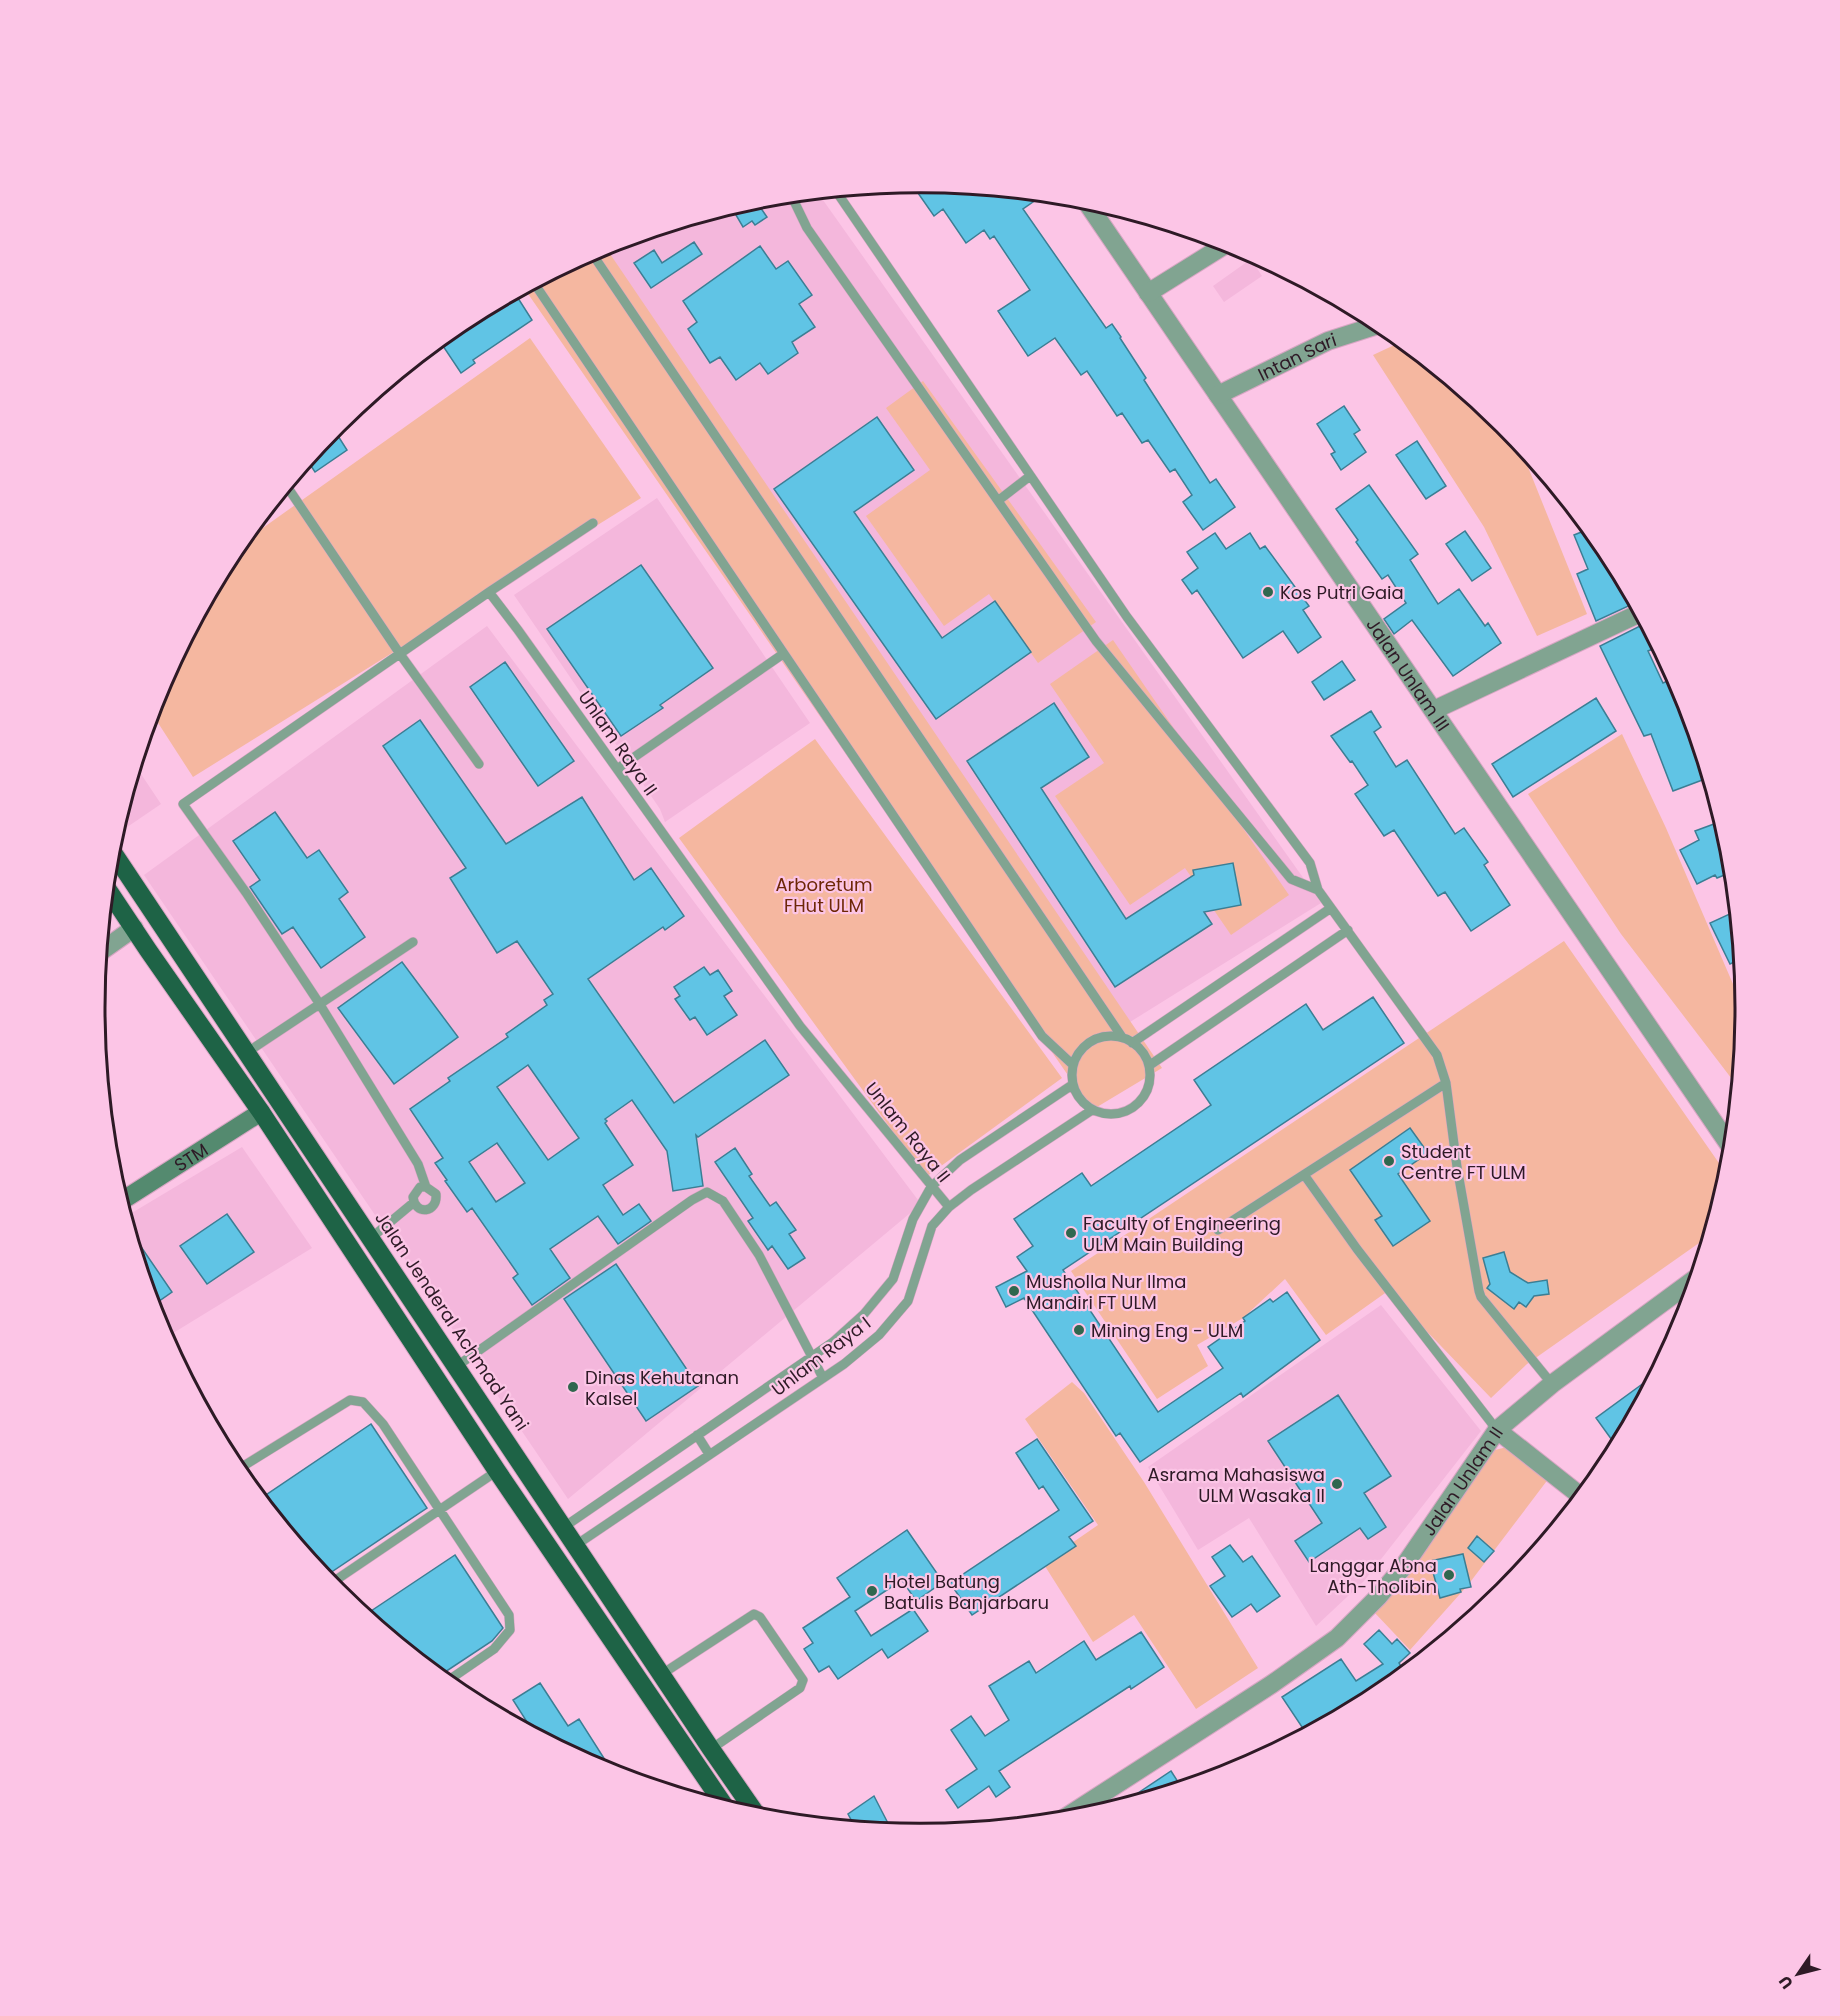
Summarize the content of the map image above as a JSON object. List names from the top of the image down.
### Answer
{
  "streets": {
    "highway": ["Jalan Jenderal Achmad Yani"],
    "street": [
      "Intan Sari",
      "Jalan Unlam III",
      "STM",
      "Jalan Unlam II"
    ],
    "lane": ["Unlam Raya II", "Unlam Raya I"]
  },
  "crossings": [
    ["Intan Sari", "Jalan Unlam III"],
    ["Unlam Raya II", "Unlam Raya I"],
    ["Jalan Jenderal Achmad Yani", "Unlam Raya I"]
  ],
  "parks": ["Arboretum FHut ULM"],
  "places": [
    "Kos Putri Gaia",
    "Student Centre FT ULM",
    "Faculty of Engineering ULM Main Building",
    "Musholla Nur Ilma Mandiri FT ULM",
    "Mining Eng - ULM",
    "Dinas Kehutanan Kalsel",
    "Asrama Mahasiswa ULM Wasaka II",
    "Langgar Abna Ath-Tholibin",
    "Hotel Batung Batulis Banjarbaru"
  ],
  "north": "bottom left"
}
